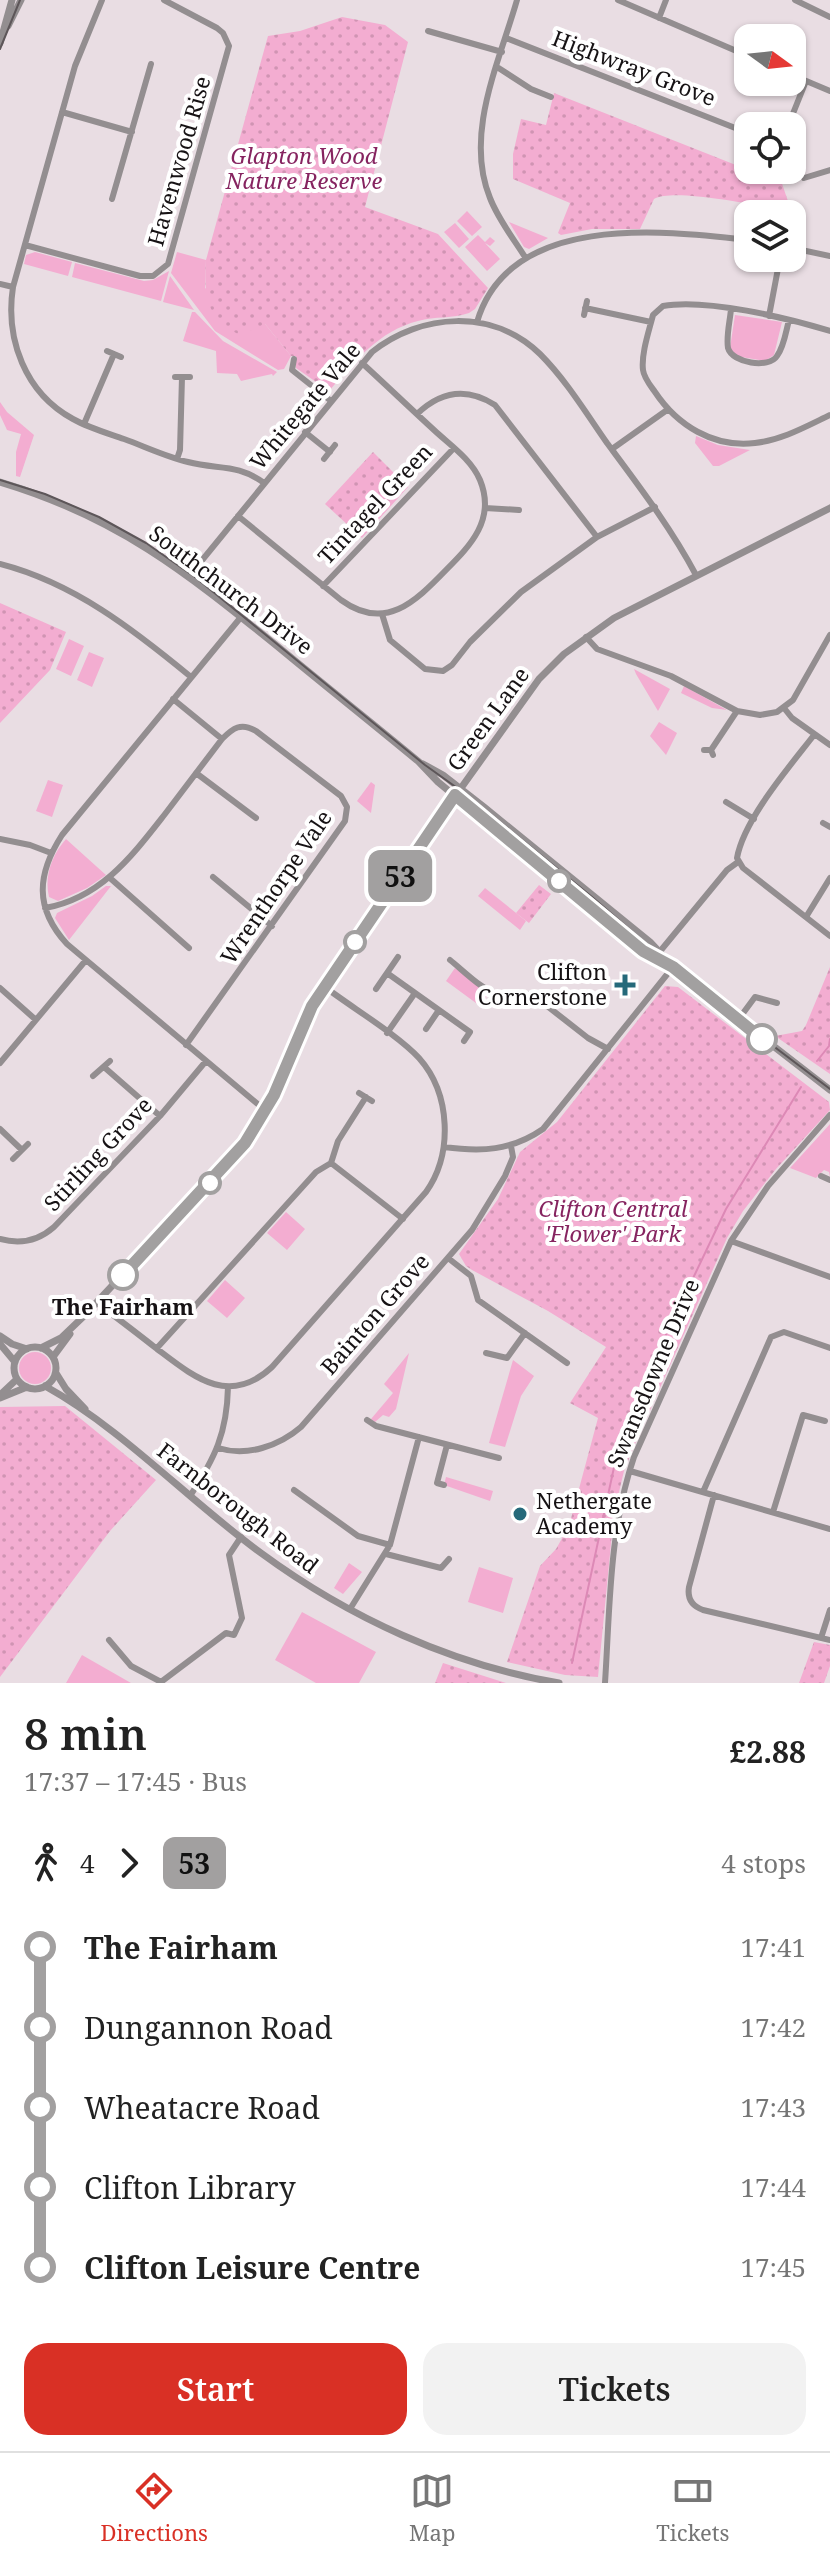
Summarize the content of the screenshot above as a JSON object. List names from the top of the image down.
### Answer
{
  "streets": {
    "street": [
      "Highwray Grove",
      "Havenwood Rise",
      "Whitegate Vale",
      "Tintagel Green",
      "Southchurch Drive",
      "Green Lane",
      "Wrenthorpe Vale",
      "Stirling Grove",
      "Bainton Grove",
      "Swansdowne Drive",
      "Farnborough Road"
    ]
  },
  "crossings": [
    ["Whitegate Vale", "Southchurch Drive"],
    ["Whitegate Vale", "Green Lane"],
    ["Southchurch Drive", "Green Lane"],
    ["Green Lane", "Farnborough Road"]
  ],
  "parks": ["Glapton Wood Nature Reserve", "Clifton Central 'Flower' Park"],
  "places": {
    "health": ["Clifton Cornerstone"],
    "other": ["The Fairham", "Nethergate Academy"]
  },
  "lines": ["bus line 53"],
  "north": "right",
  "page": {
    "on_map": "53",
    "heading": ["8 min", "17:37 – 17:45 · Bus", "£2.88"],
    "legs": ["4", "53", "4 stops"],
    "list": [
      {
        "name": "The Fairham",
        "value": "17:41"
      },
      {
        "name": "Dungannon Road",
        "value": "17:42"
      },
      {
        "name": "Wheatacre Road",
        "value": "17:43"
      },
      {
        "name": "Clifton Library",
        "value": "17:44"
      },
      {
        "name": "Clifton Leisure Centre",
        "value": "17:45"
      }
    ],
    "buttons": ["Start", "Tickets"],
    "tabs": ["Directions", "Map", "Tickets"]
  }
}
